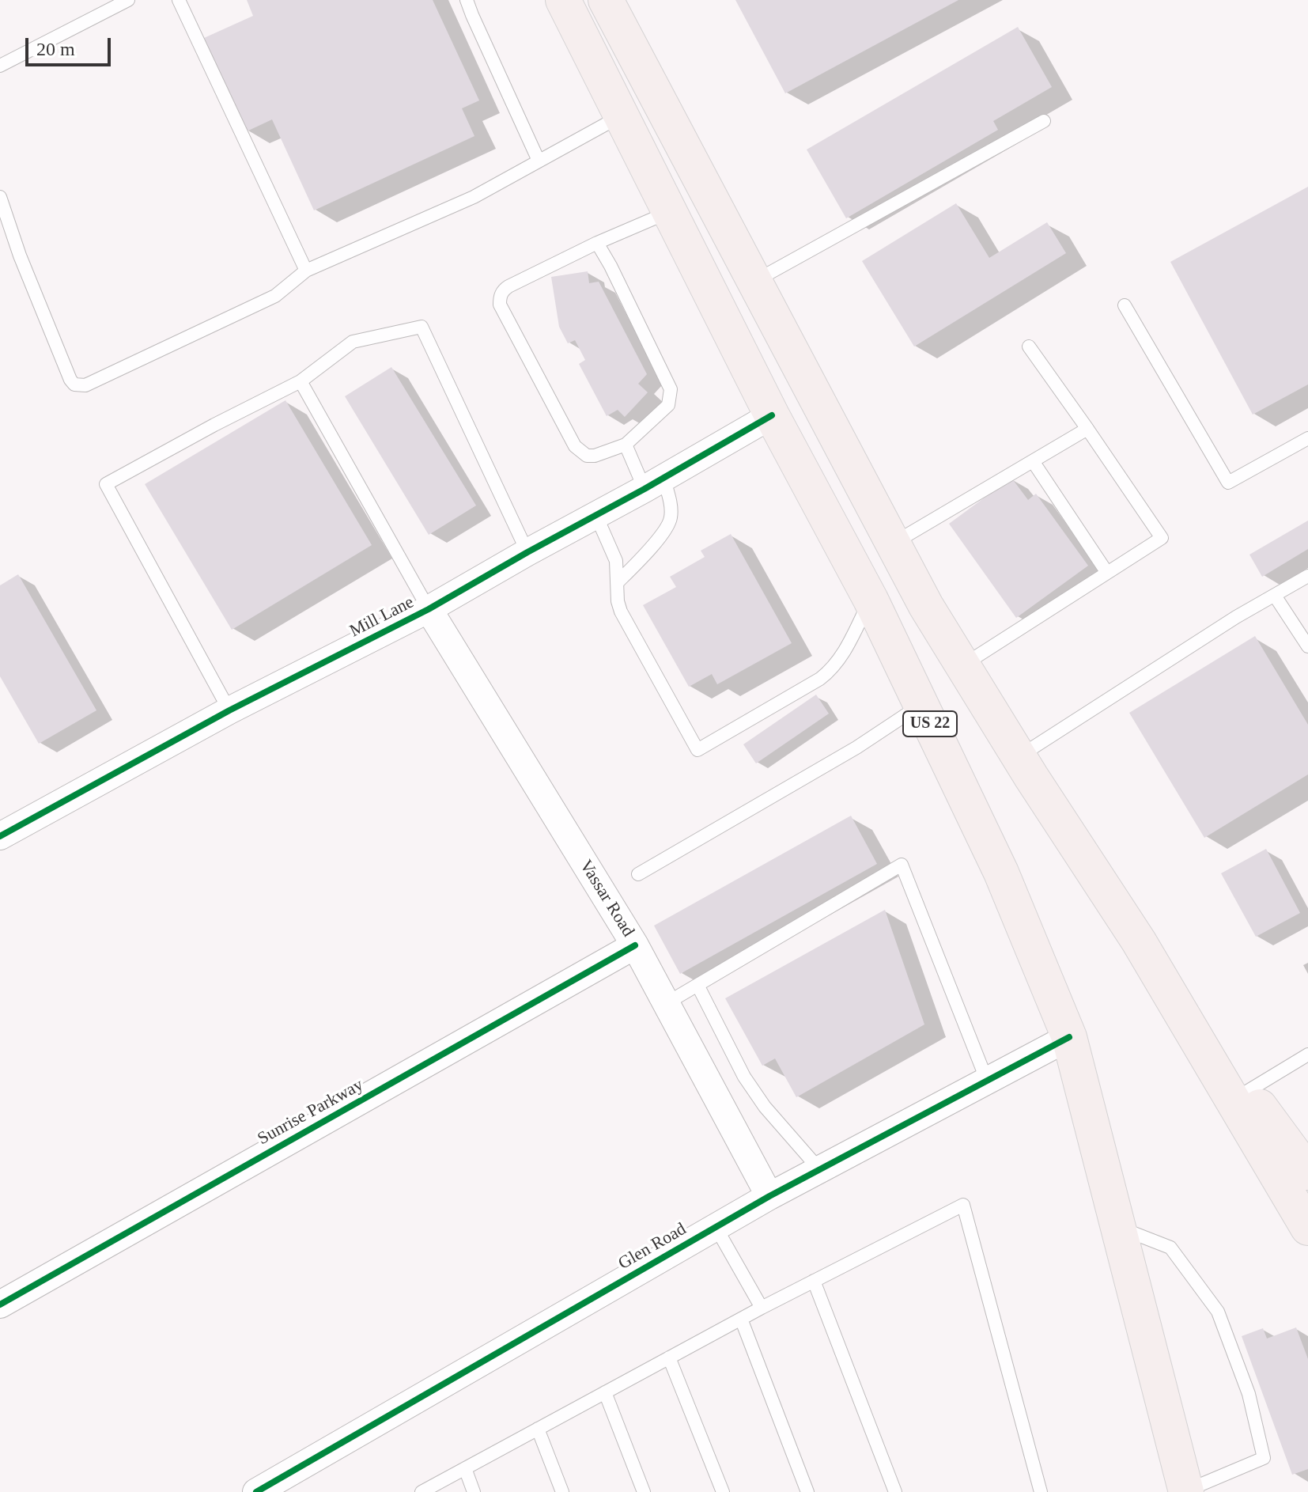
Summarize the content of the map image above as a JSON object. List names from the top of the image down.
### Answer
{
  "streets": {
    "highway": ["US 22"],
    "street": [
      "Mill Lane",
      "Vassar Road",
      "Sunrise Parkway",
      "Glen Road"
    ]
  },
  "crossings": [
    ["Mill Lane", "US 22"],
    ["Mill Lane", "Vassar Road"],
    ["US 22", "Glen Road"],
    ["Vassar Road", "Sunrise Parkway"],
    ["Vassar Road", "Glen Road"]
  ],
  "scale_bar": "20 m"
}
